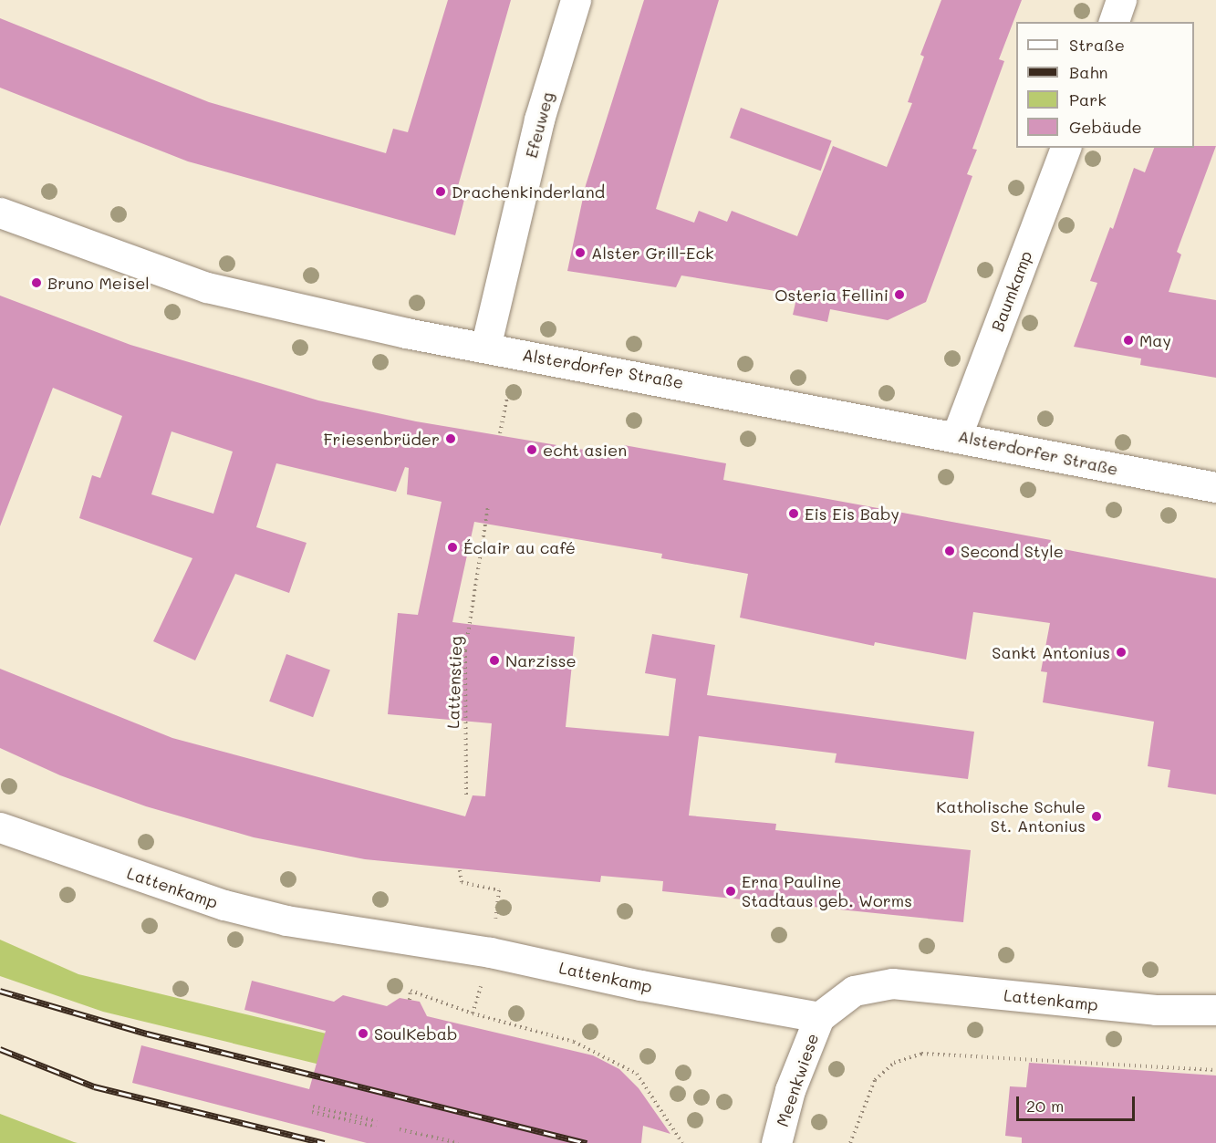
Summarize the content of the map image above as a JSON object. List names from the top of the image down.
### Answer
{
  "streets": {
    "street": [
      "Efeuweg",
      "Baumkamp",
      "Alsterdorfer Straße",
      "Lattenkamp",
      "Meenkwiese"
    ],
    "path": ["Lattenstieg"]
  },
  "crossings": [
    ["Efeuweg", "Alsterdorfer Straße"],
    ["Baumkamp", "Alsterdorfer Straße"],
    ["Lattenkamp", "Meenkwiese"]
  ],
  "places": [
    "Drachenkinderland",
    "Alster Grill-Eck",
    "Bruno Meisel",
    "Osteria Fellini",
    "May",
    "Friesenbrüder",
    "echt asien",
    "Eis Eis Baby",
    "Éclair au café",
    "Second Style",
    "Sankt Antonius",
    "Narzisse",
    "Katholische Schule St. Antonius",
    "Erna Pauline Stadtaus geb. Worms",
    "SoulKebab"
  ],
  "legend": [
    "Straße",
    "Bahn",
    "Park",
    "Gebäude"
  ],
  "scale_bar": "20 m"
}
